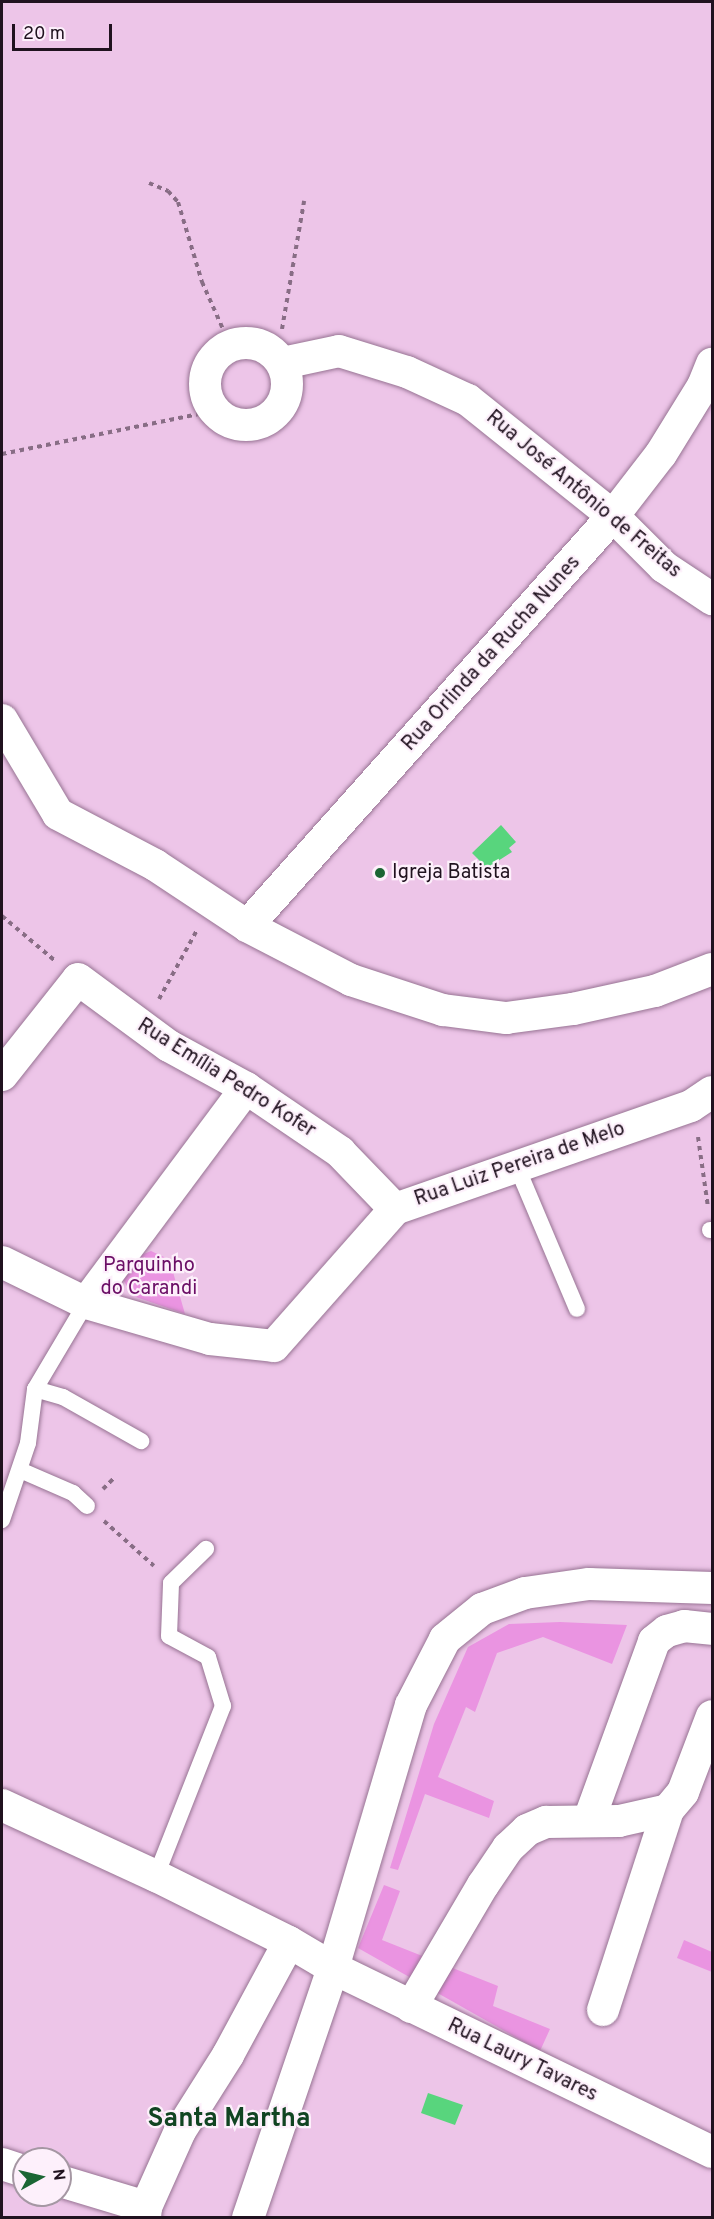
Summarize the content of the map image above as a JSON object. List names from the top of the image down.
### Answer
{
  "streets": {
    "street": [
      "Rua José Antônio de Freitas",
      "Rua Orlinda da Rucha Nunes",
      "Rua Emília Pedro Kofer",
      "Rua Luiz Pereira de Melo",
      "Rua Laury Tavares"
    ]
  },
  "crossings": [
    ["Rua José Antônio de Freitas", "Rua Orlinda da Rucha Nunes"],
    ["Rua Emília Pedro Kofer", "Rua Luiz Pereira de Melo"]
  ],
  "districts": ["Santa Martha"],
  "parks": ["Parquinho do Carandi"],
  "places": ["Igreja Batista"],
  "scale_bar": "20 m",
  "north": "right"
}
